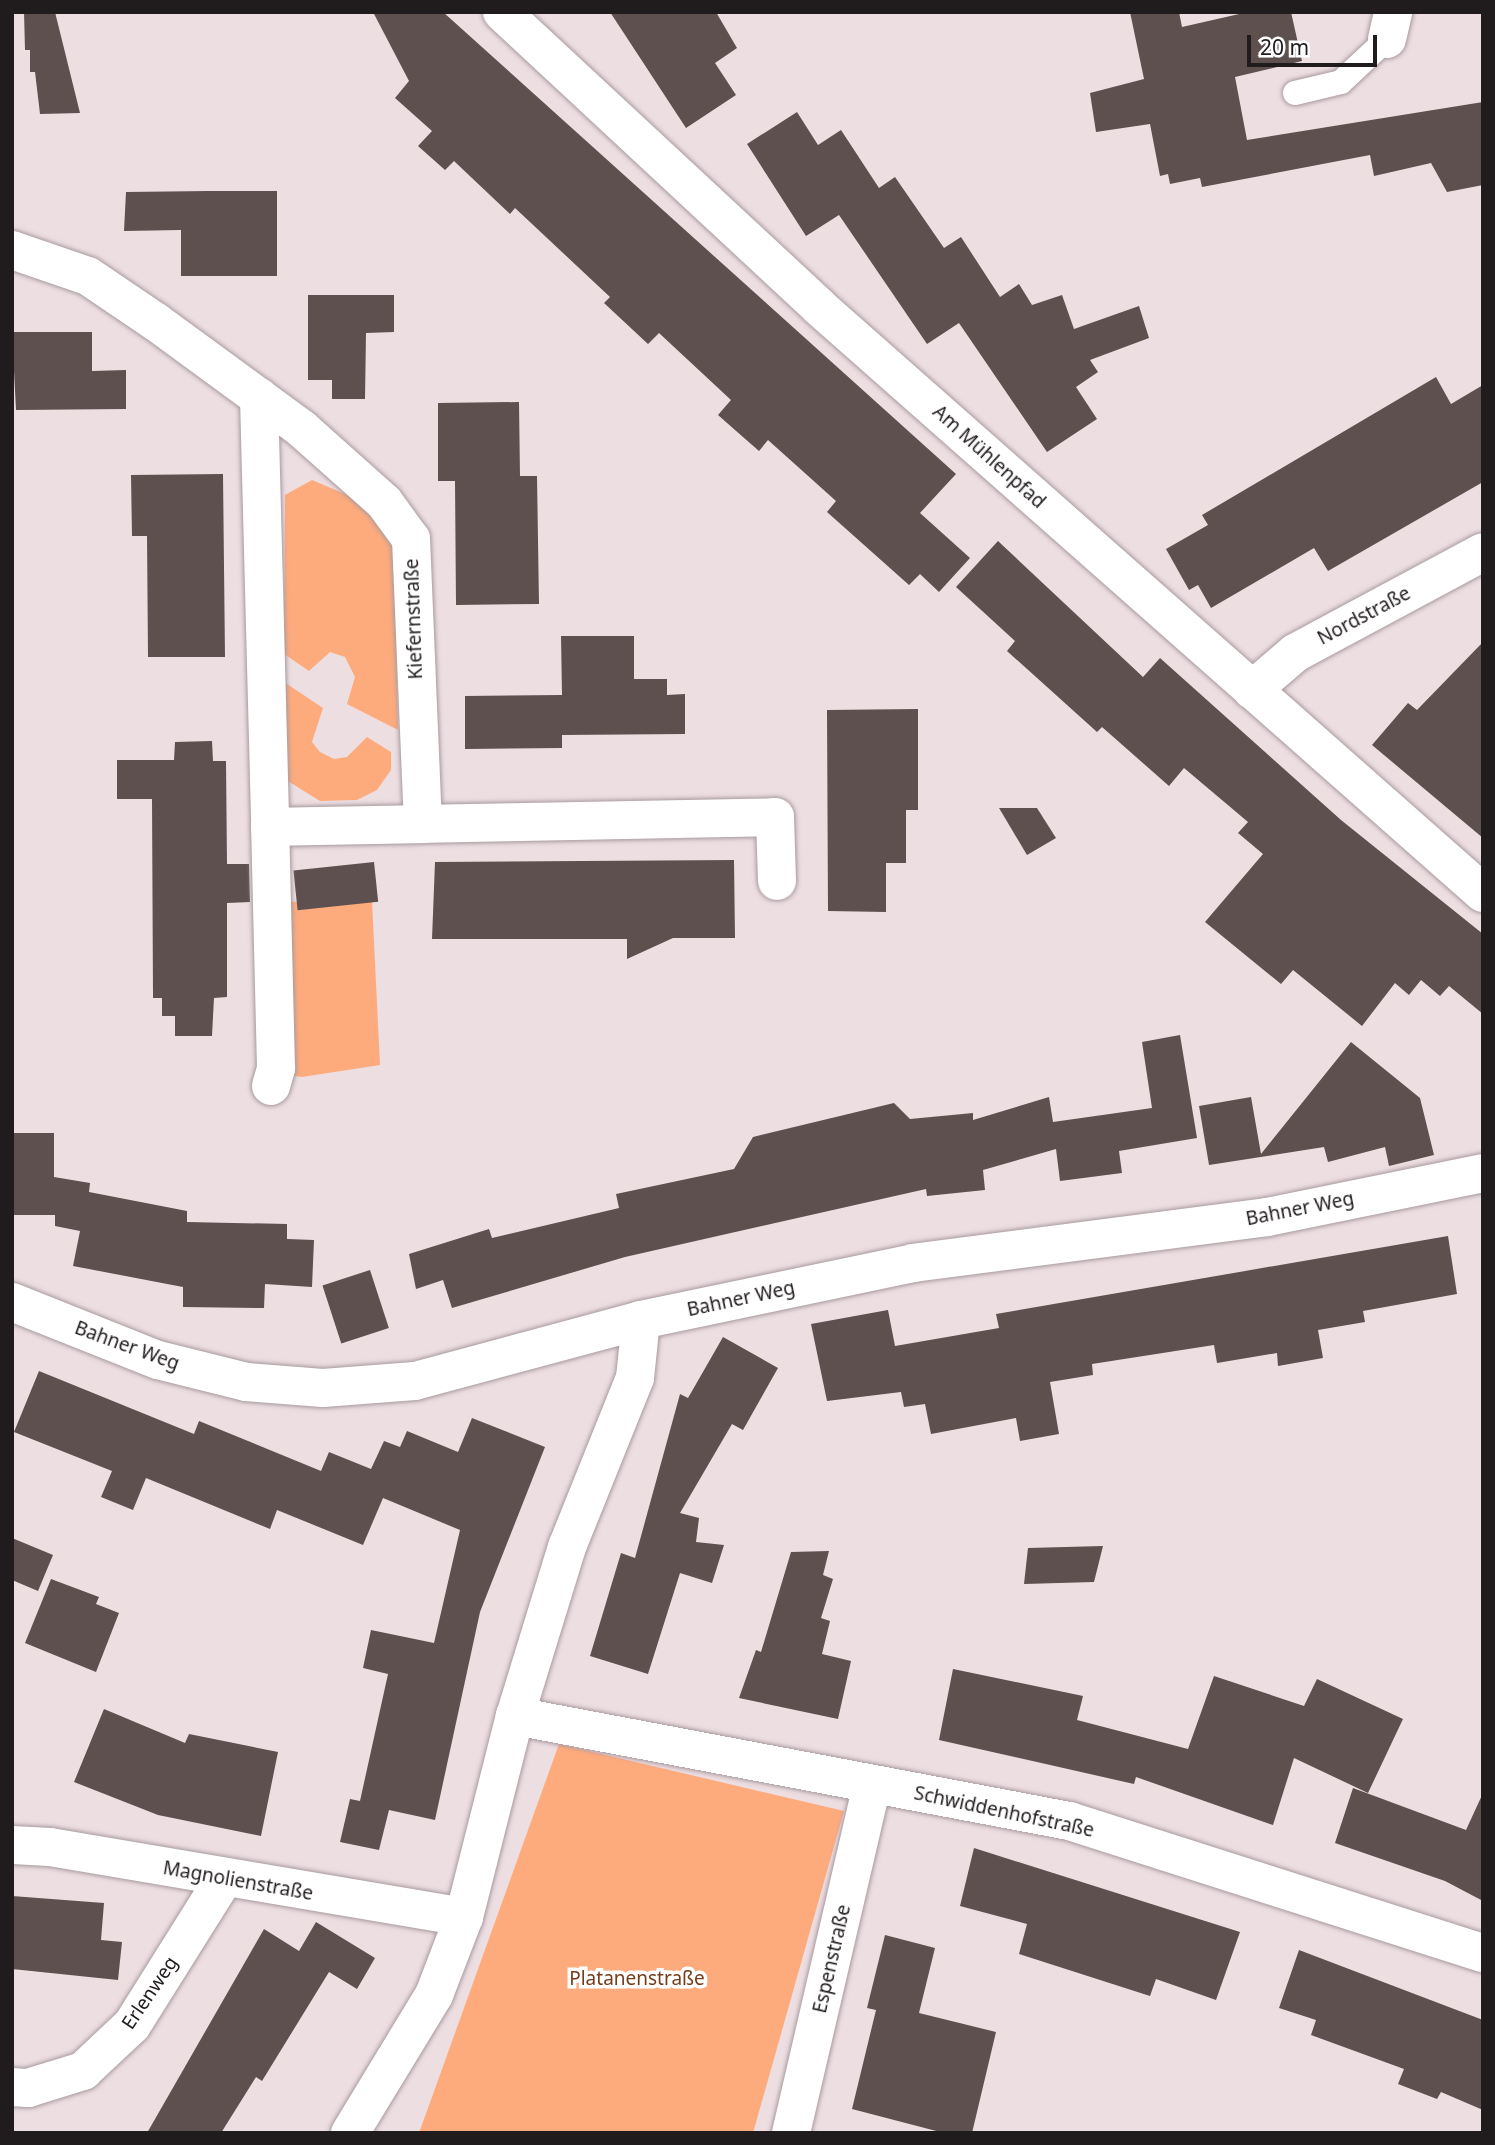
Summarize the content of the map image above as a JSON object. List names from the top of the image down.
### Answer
{
  "streets": {
    "street": [
      "Am Mühlenpfad",
      "Nordstraße",
      "Kiefernstraße",
      "Bahner Weg",
      "Schwiddenhofstraße",
      "Magnolienstraße",
      "Espenstraße",
      "Erlenweg"
    ]
  },
  "crossings": [
    ["Am Mühlenpfad", "Nordstraße"],
    ["Schwiddenhofstraße", "Espenstraße"],
    ["Magnolienstraße", "Erlenweg"]
  ],
  "parks": ["Platanenstraße"],
  "scale_bar": "20 m"
}
